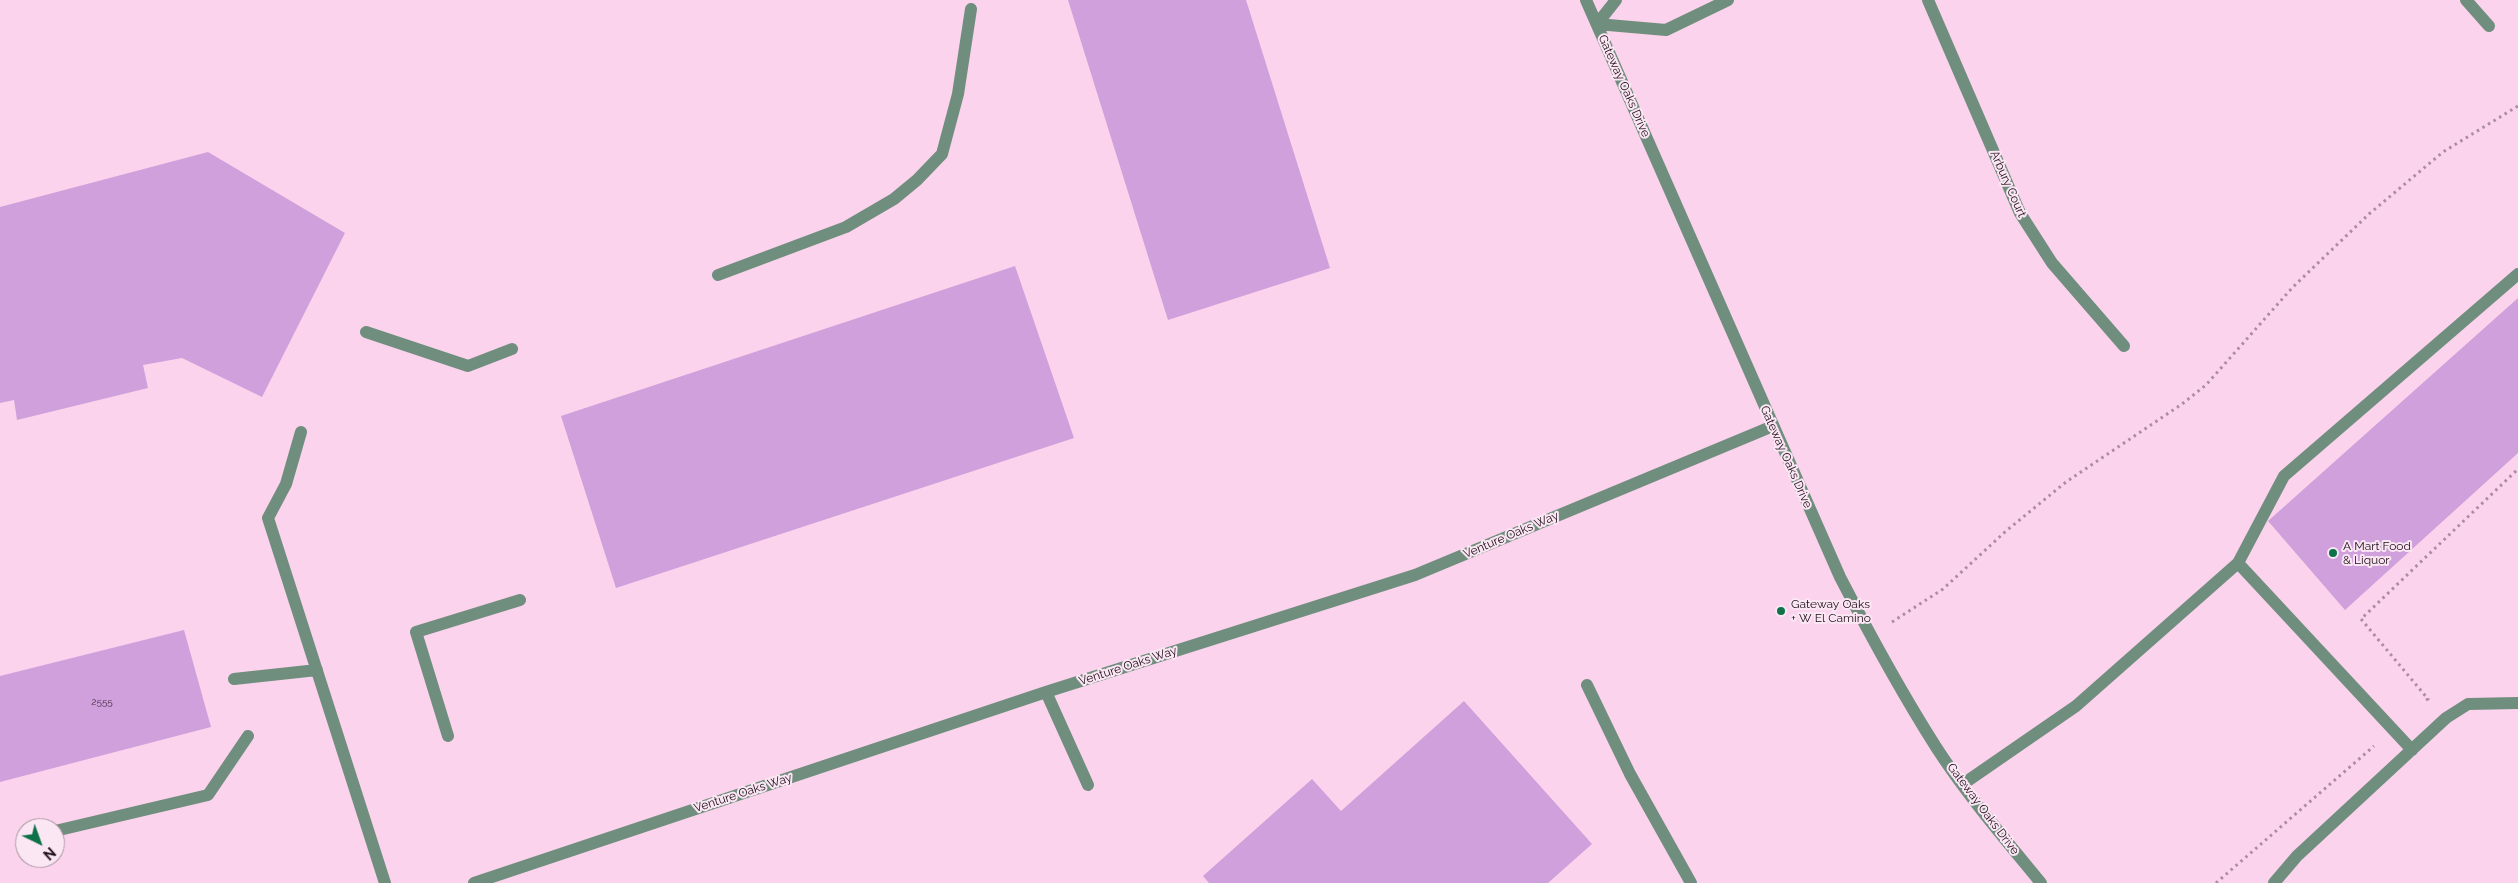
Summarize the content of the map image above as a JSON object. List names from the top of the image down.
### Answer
{
  "streets": {
    "street": ["Gateway Oaks Drive", "Arbury Court", "Venture Oaks Way"]
  },
  "crossings": [
    ["Gateway Oaks Drive", "Venture Oaks Way"]
  ],
  "places": ["A Mart Food & Liquor", "Gateway Oaks + W El Camino"],
  "house_numbers": ["2555"],
  "north": "bottom right"
}
